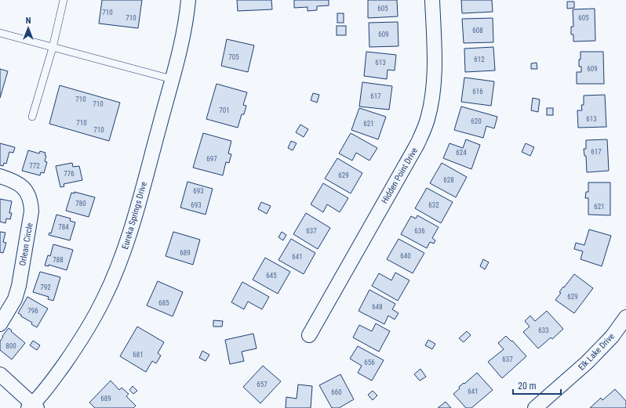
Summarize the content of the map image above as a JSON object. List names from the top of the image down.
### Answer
{
  "streets": {
    "street": [
      "Hidden Point Drive",
      "Eureka Springs Drive",
      "Orlean Circle",
      "Elk Lake Drive"
    ]
  },
  "house_numbers": [
    "605",
    "710",
    "710",
    "605",
    "608",
    "609",
    "705",
    "612",
    "613",
    "609",
    "616",
    "617",
    "710",
    "710",
    "701",
    "613",
    "620",
    "710",
    "621",
    "710",
    "617",
    "624",
    "697",
    "772",
    "776",
    "629",
    "628",
    "693",
    "780",
    "693",
    "632",
    "621",
    "784",
    "637",
    "636",
    "689",
    "640",
    "641",
    "788",
    "645",
    "792",
    "629",
    "685",
    "648",
    "796",
    "633",
    "800",
    "681",
    "637",
    "656",
    "657",
    "641",
    "660",
    "689"
  ],
  "scale_bar": "20 m",
  "north": "top"
}
